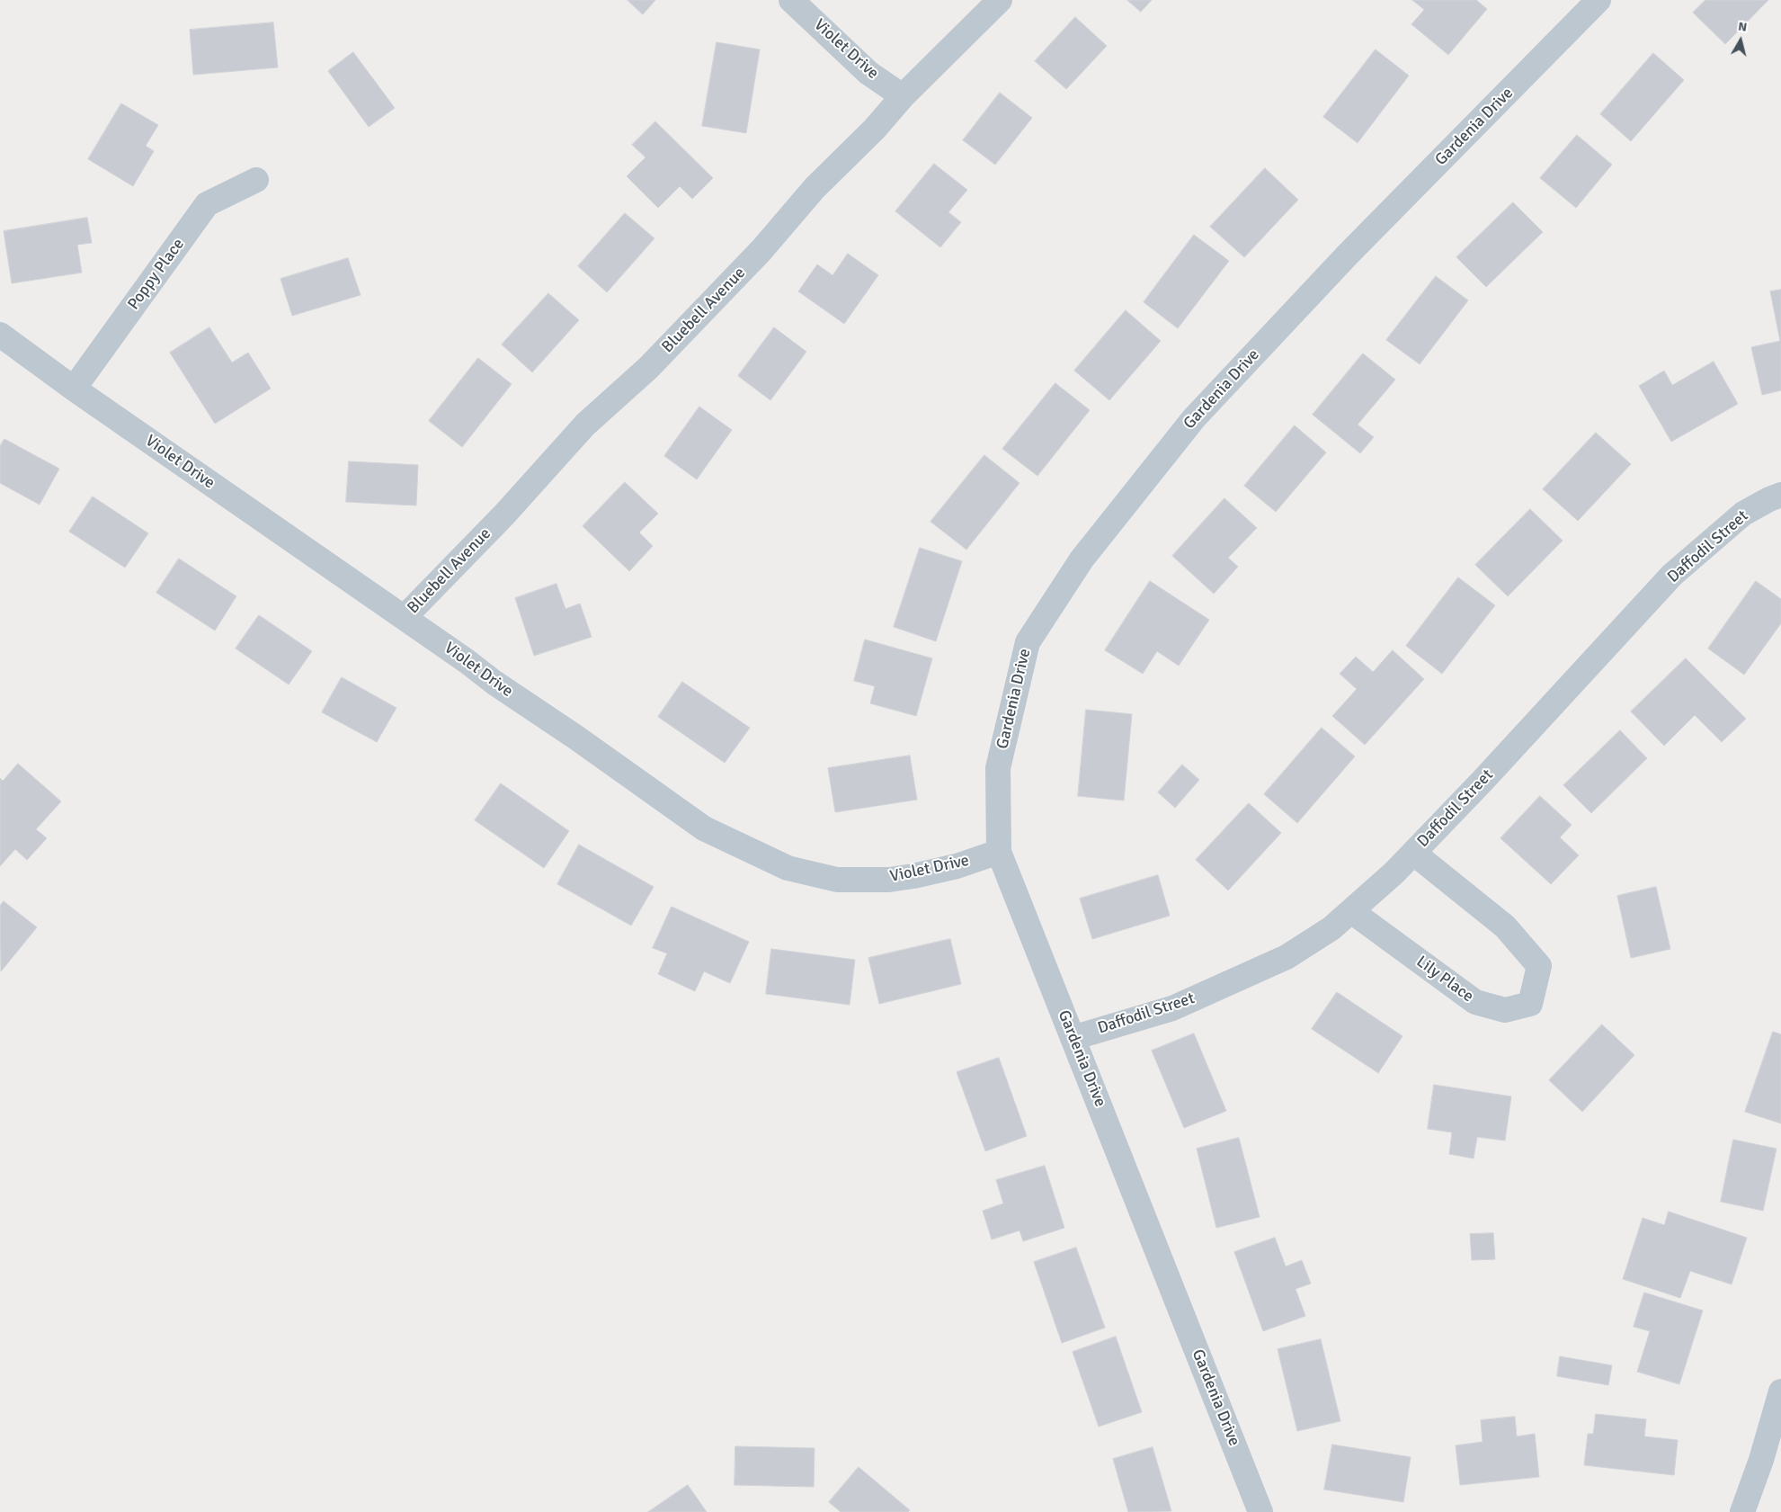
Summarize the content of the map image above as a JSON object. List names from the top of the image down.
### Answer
{
  "streets": {
    "street": [
      "Violet Drive",
      "Gardenia Drive",
      "Poppy Place",
      "Bluebell Avenue",
      "Daffodil Street",
      "Lily Place"
    ]
  },
  "crossings": [
    ["Violet Drive", "Gardenia Drive"],
    ["Violet Drive", "Poppy Place"],
    ["Violet Drive", "Bluebell Avenue"],
    ["Gardenia Drive", "Daffodil Street"],
    ["Daffodil Street", "Lily Place"]
  ],
  "north": "top"
}
